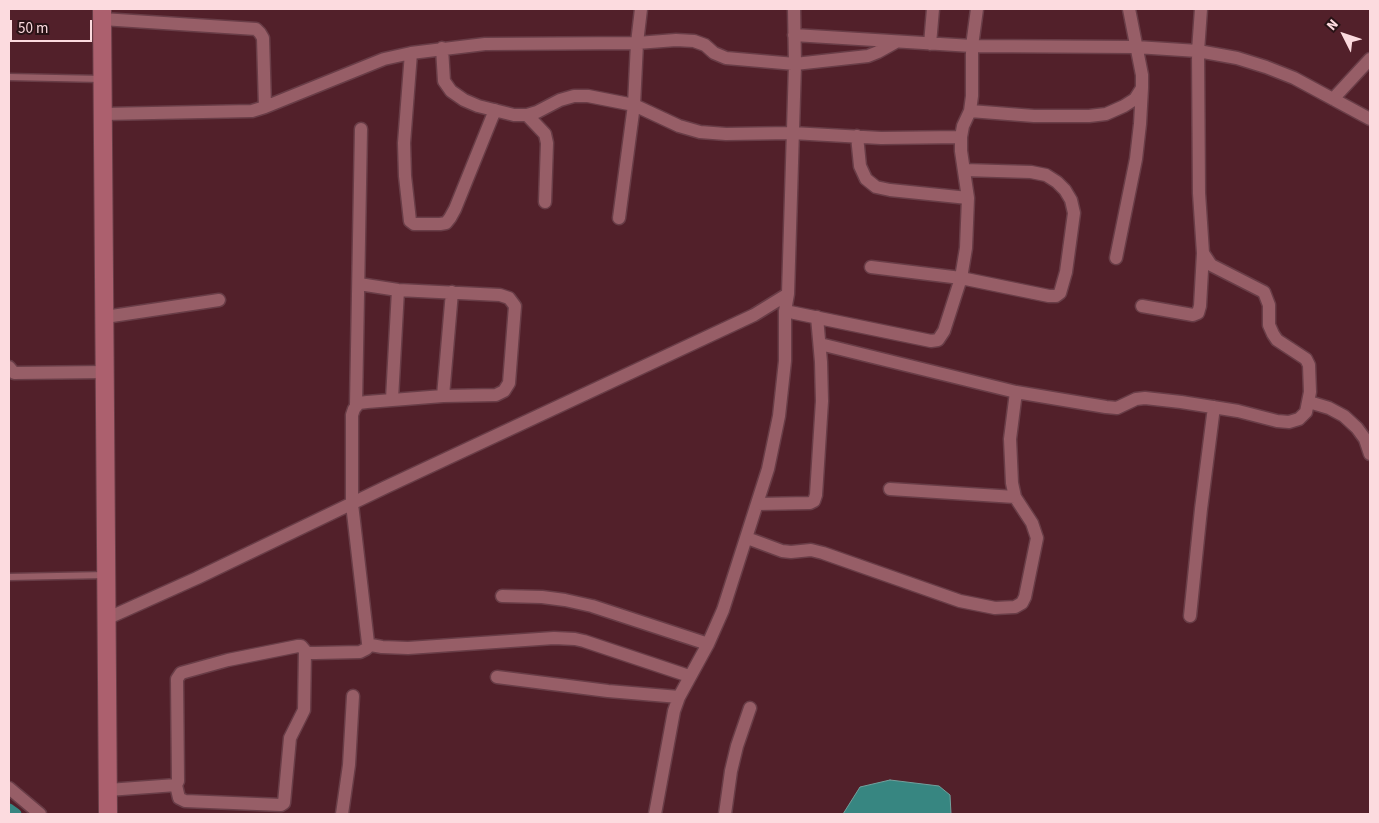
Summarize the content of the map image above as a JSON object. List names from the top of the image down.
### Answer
{
  "scale_bar": "50 m",
  "north": "top left"
}
